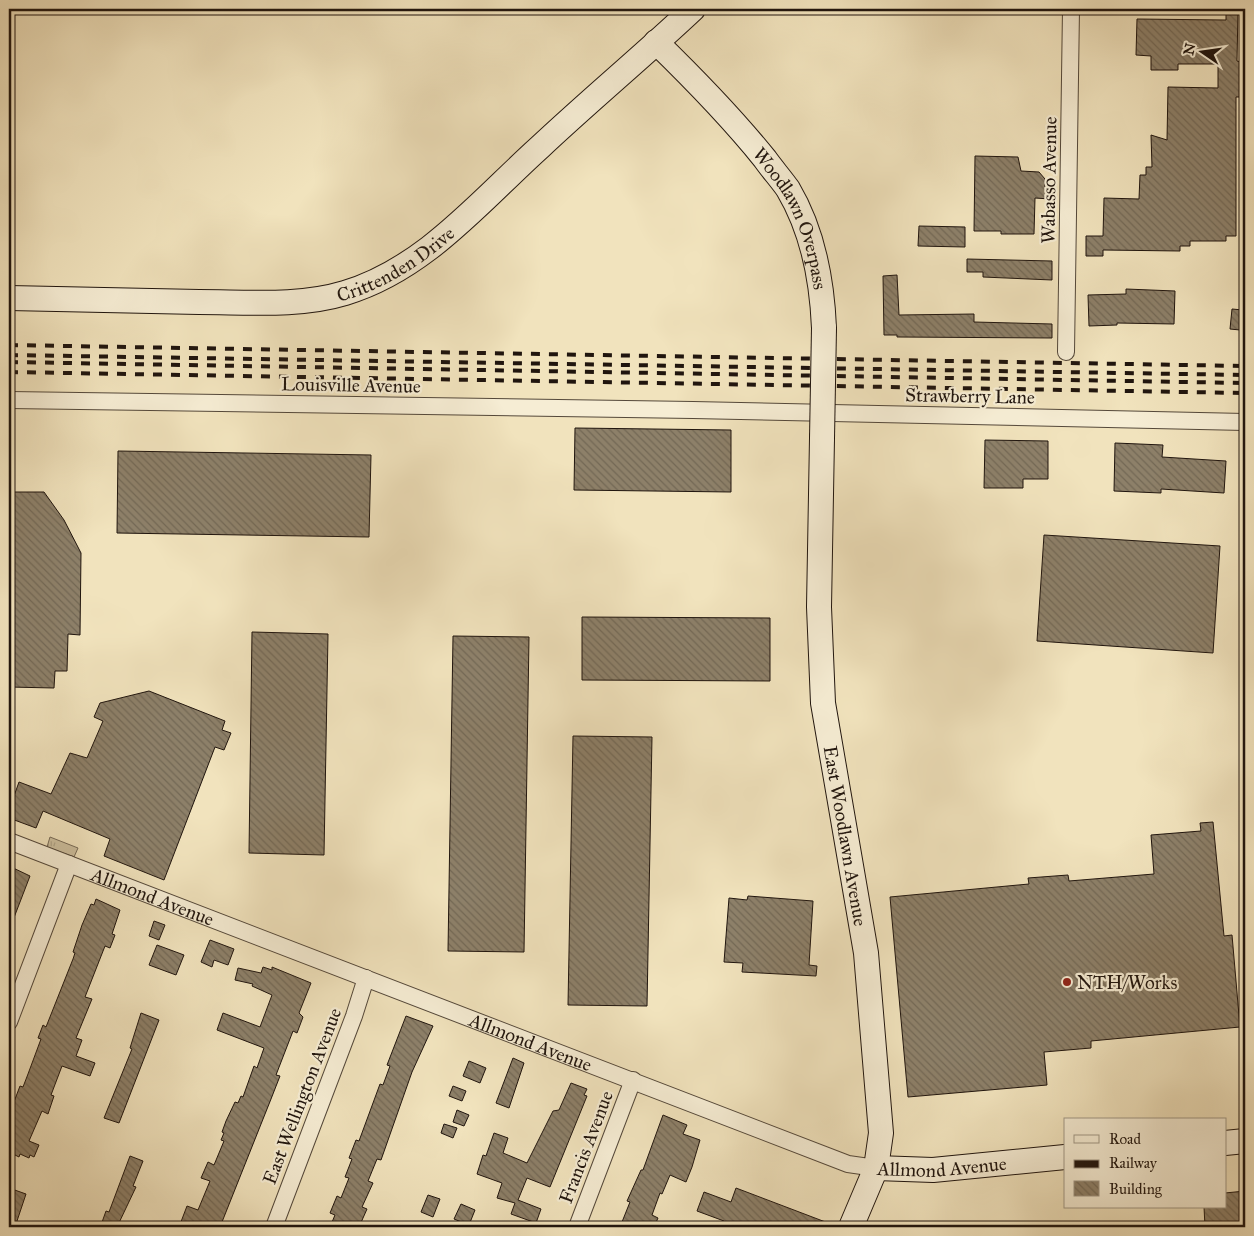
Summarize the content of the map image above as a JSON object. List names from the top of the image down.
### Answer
{
  "streets": {
    "main road": [
      "Woodlawn Overpass",
      "Crittenden Drive",
      "East Woodlawn Avenue",
      "Allmond Avenue"
    ],
    "street": [
      "Wabasso Avenue",
      "Louisville Avenue",
      "Strawberry Lane",
      "East Wellington Avenue",
      "Francis Avenue"
    ]
  },
  "crossings": [
    ["Woodlawn Overpass", "Crittenden Drive"],
    ["Woodlawn Overpass", "East Woodlawn Avenue"],
    ["Louisville Avenue", "Strawberry Lane"],
    ["East Woodlawn Avenue", "Allmond Avenue"],
    ["Allmond Avenue", "East Wellington Avenue"],
    ["Allmond Avenue", "Francis Avenue"]
  ],
  "places": ["NTH/Works"],
  "legend": ["Road", "Railway", "Building"],
  "north": "left"
}
